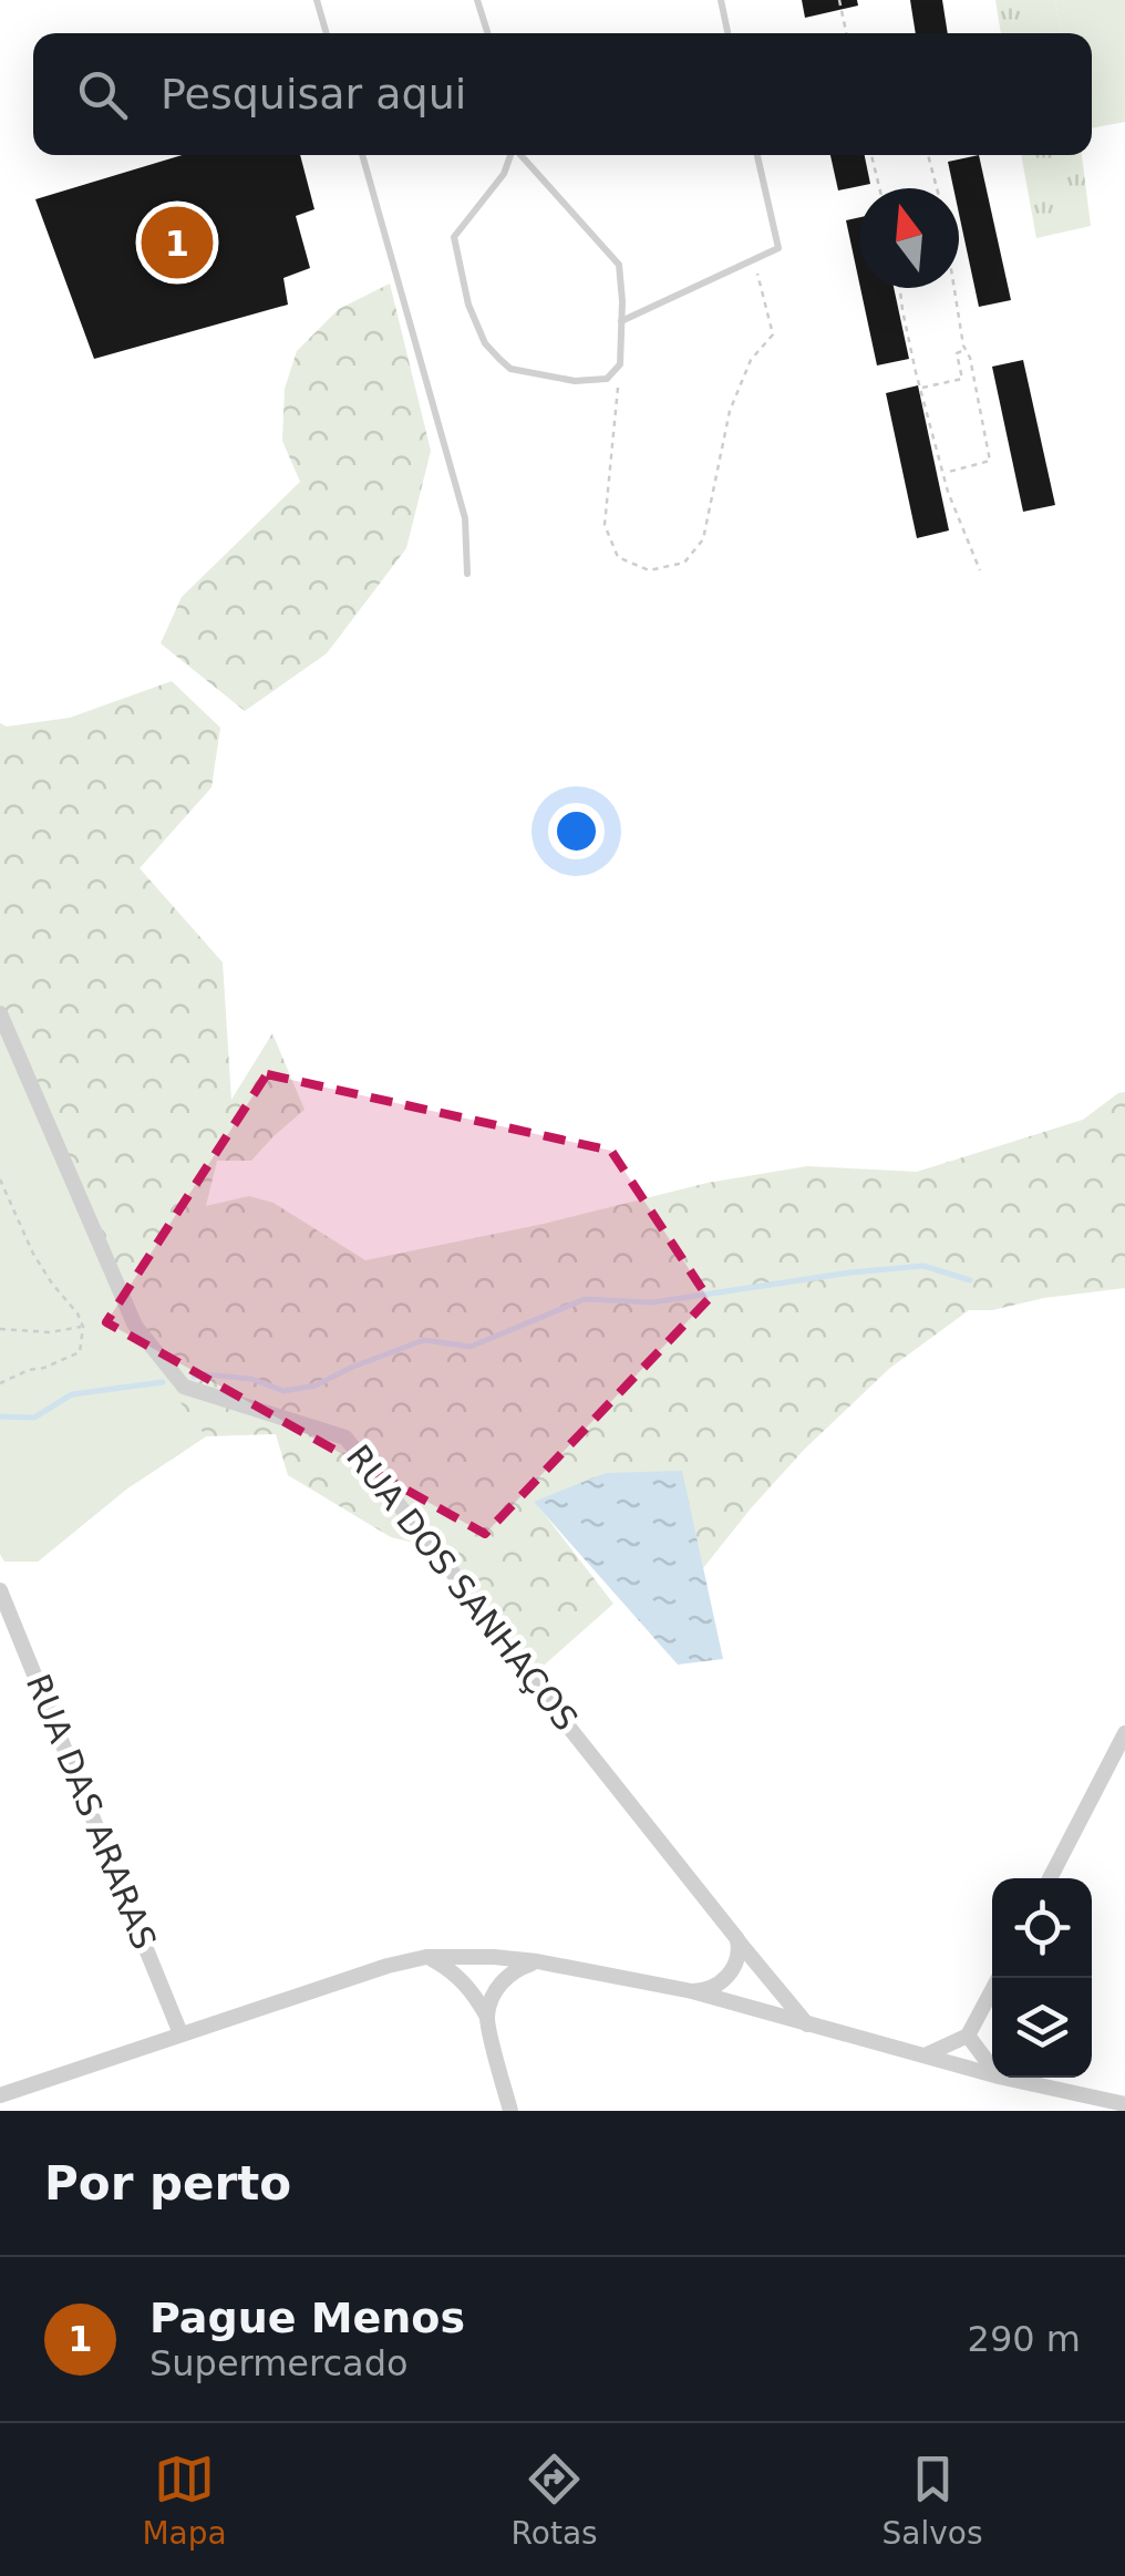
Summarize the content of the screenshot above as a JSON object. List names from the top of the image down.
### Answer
{
  "streets": {
    "street": ["RUA DOS SANHAÇOS", "RUA DAS ARARAS"]
  },
  "north": "top",
  "page": {
    "search": "Pesquisar aqui",
    "pins": "1",
    "heading": "Por perto",
    "list": [
      {
        "mark": "1",
        "name": "Pague Menos",
        "note": "Supermercado",
        "value": "290 m"
      }
    ],
    "nav": ["Mapa", "Rotas", "Salvos"]
  }
}
